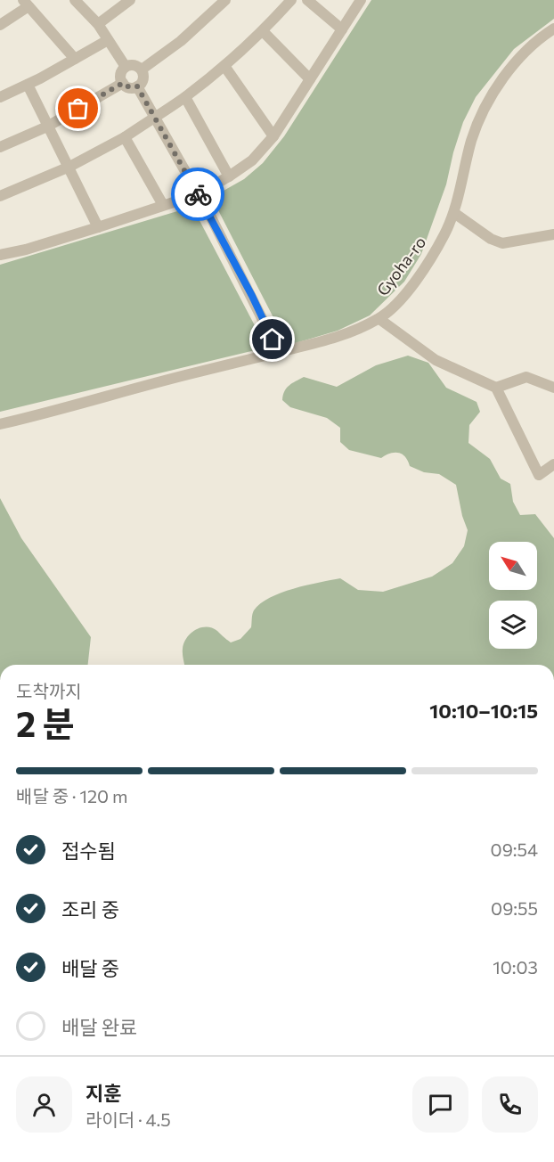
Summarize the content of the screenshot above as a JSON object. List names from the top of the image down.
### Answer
{
  "streets": {
    "street": ["Gyoha-ro"]
  },
  "north": "top left",
  "page": {
    "heading": ["2 분", "도착까지", "10:10–10:15"],
    "panel": ["지훈", "라이더 · 4.5"],
    "bar": "배달 중 · 120 m",
    "list": [
      ["접수됨", "09:54"],
      ["조리 중", "09:55"],
      ["배달 중", "10:03"],
      "배달 완료"
    ]
  }
}
